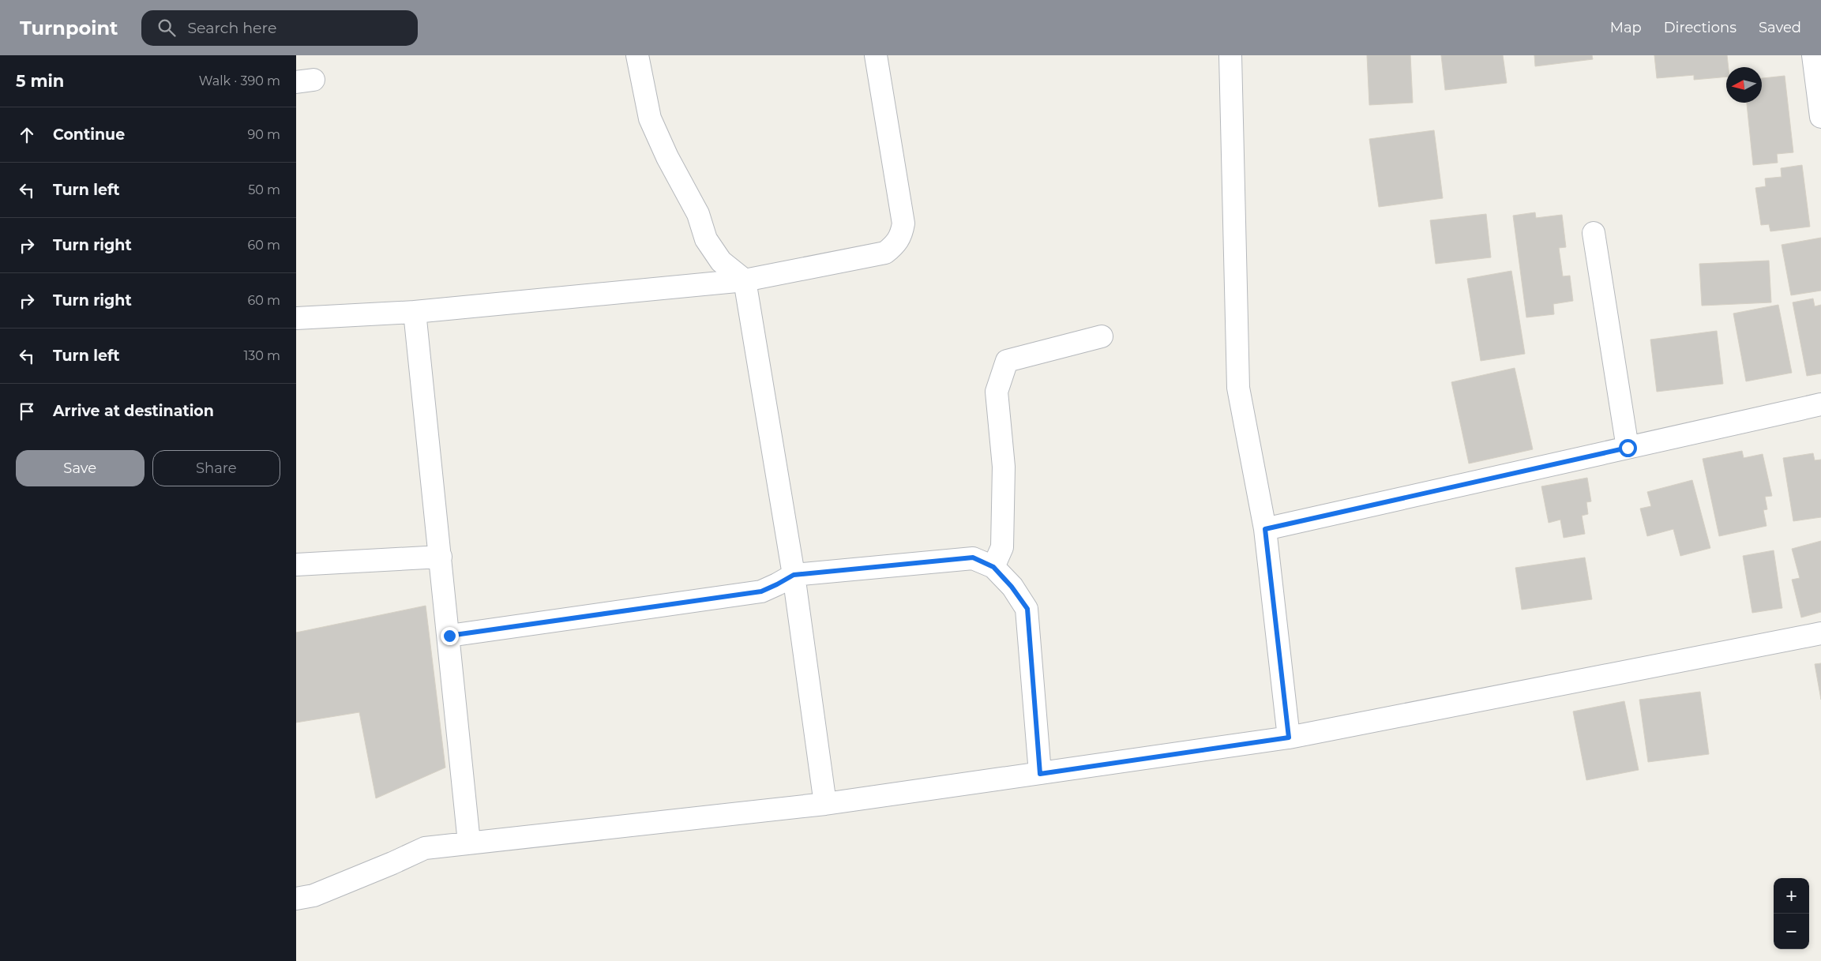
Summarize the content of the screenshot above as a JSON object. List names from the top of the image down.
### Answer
{
  "north": "left",
  "page": {
    "header": "Turnpoint",
    "search": "Search here",
    "nav": ["Map", "Directions", "Saved"],
    "heading": ["5 min", "Walk · 390 m"],
    "list": [
      ["Continue", "90 m"],
      ["Turn left", "50 m"],
      ["Turn right", "60 m"],
      ["Turn right", "60 m"],
      ["Turn left", "130 m"],
      "Arrive at destination"
    ],
    "buttons": ["Save", "Share"],
    "map_buttons": ["+", "−"]
  }
}
